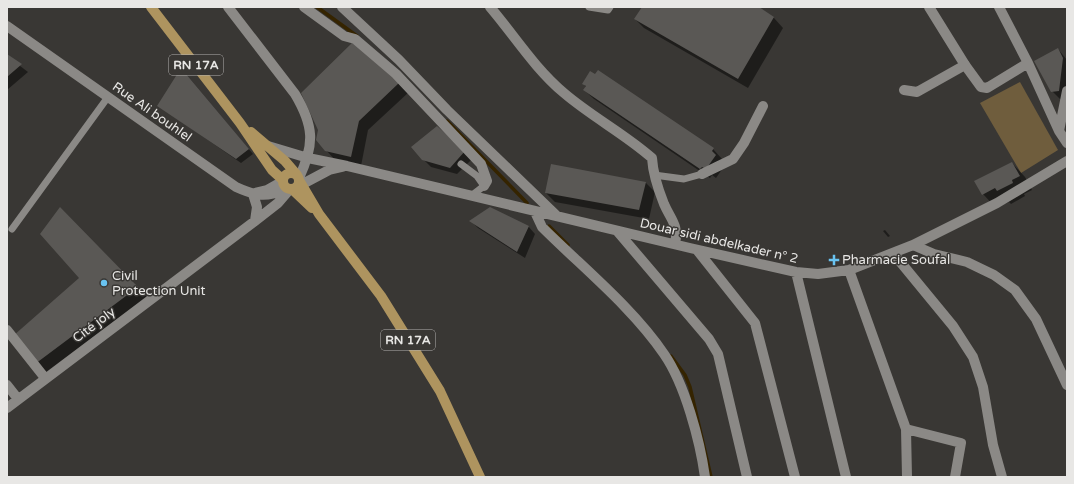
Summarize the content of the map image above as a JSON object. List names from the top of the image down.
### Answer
{
  "streets": {
    "main road": ["RN 17A"],
    "street": ["Rue Ali bouhlel", "Douar sidi abdelkader n° 2", "Cité joly"]
  },
  "crossings": [
    ["RN 17A", "Douar sidi abdelkader n° 2"],
    ["RN 17A", "Cité joly"],
    ["Rue Ali bouhlel", "Douar sidi abdelkader n° 2"],
    ["Douar sidi abdelkader n° 2", "Cité joly"]
  ],
  "places": {
    "health": ["Pharmacie Soufal"],
    "other": ["Civil Protection Unit"]
  }
}
